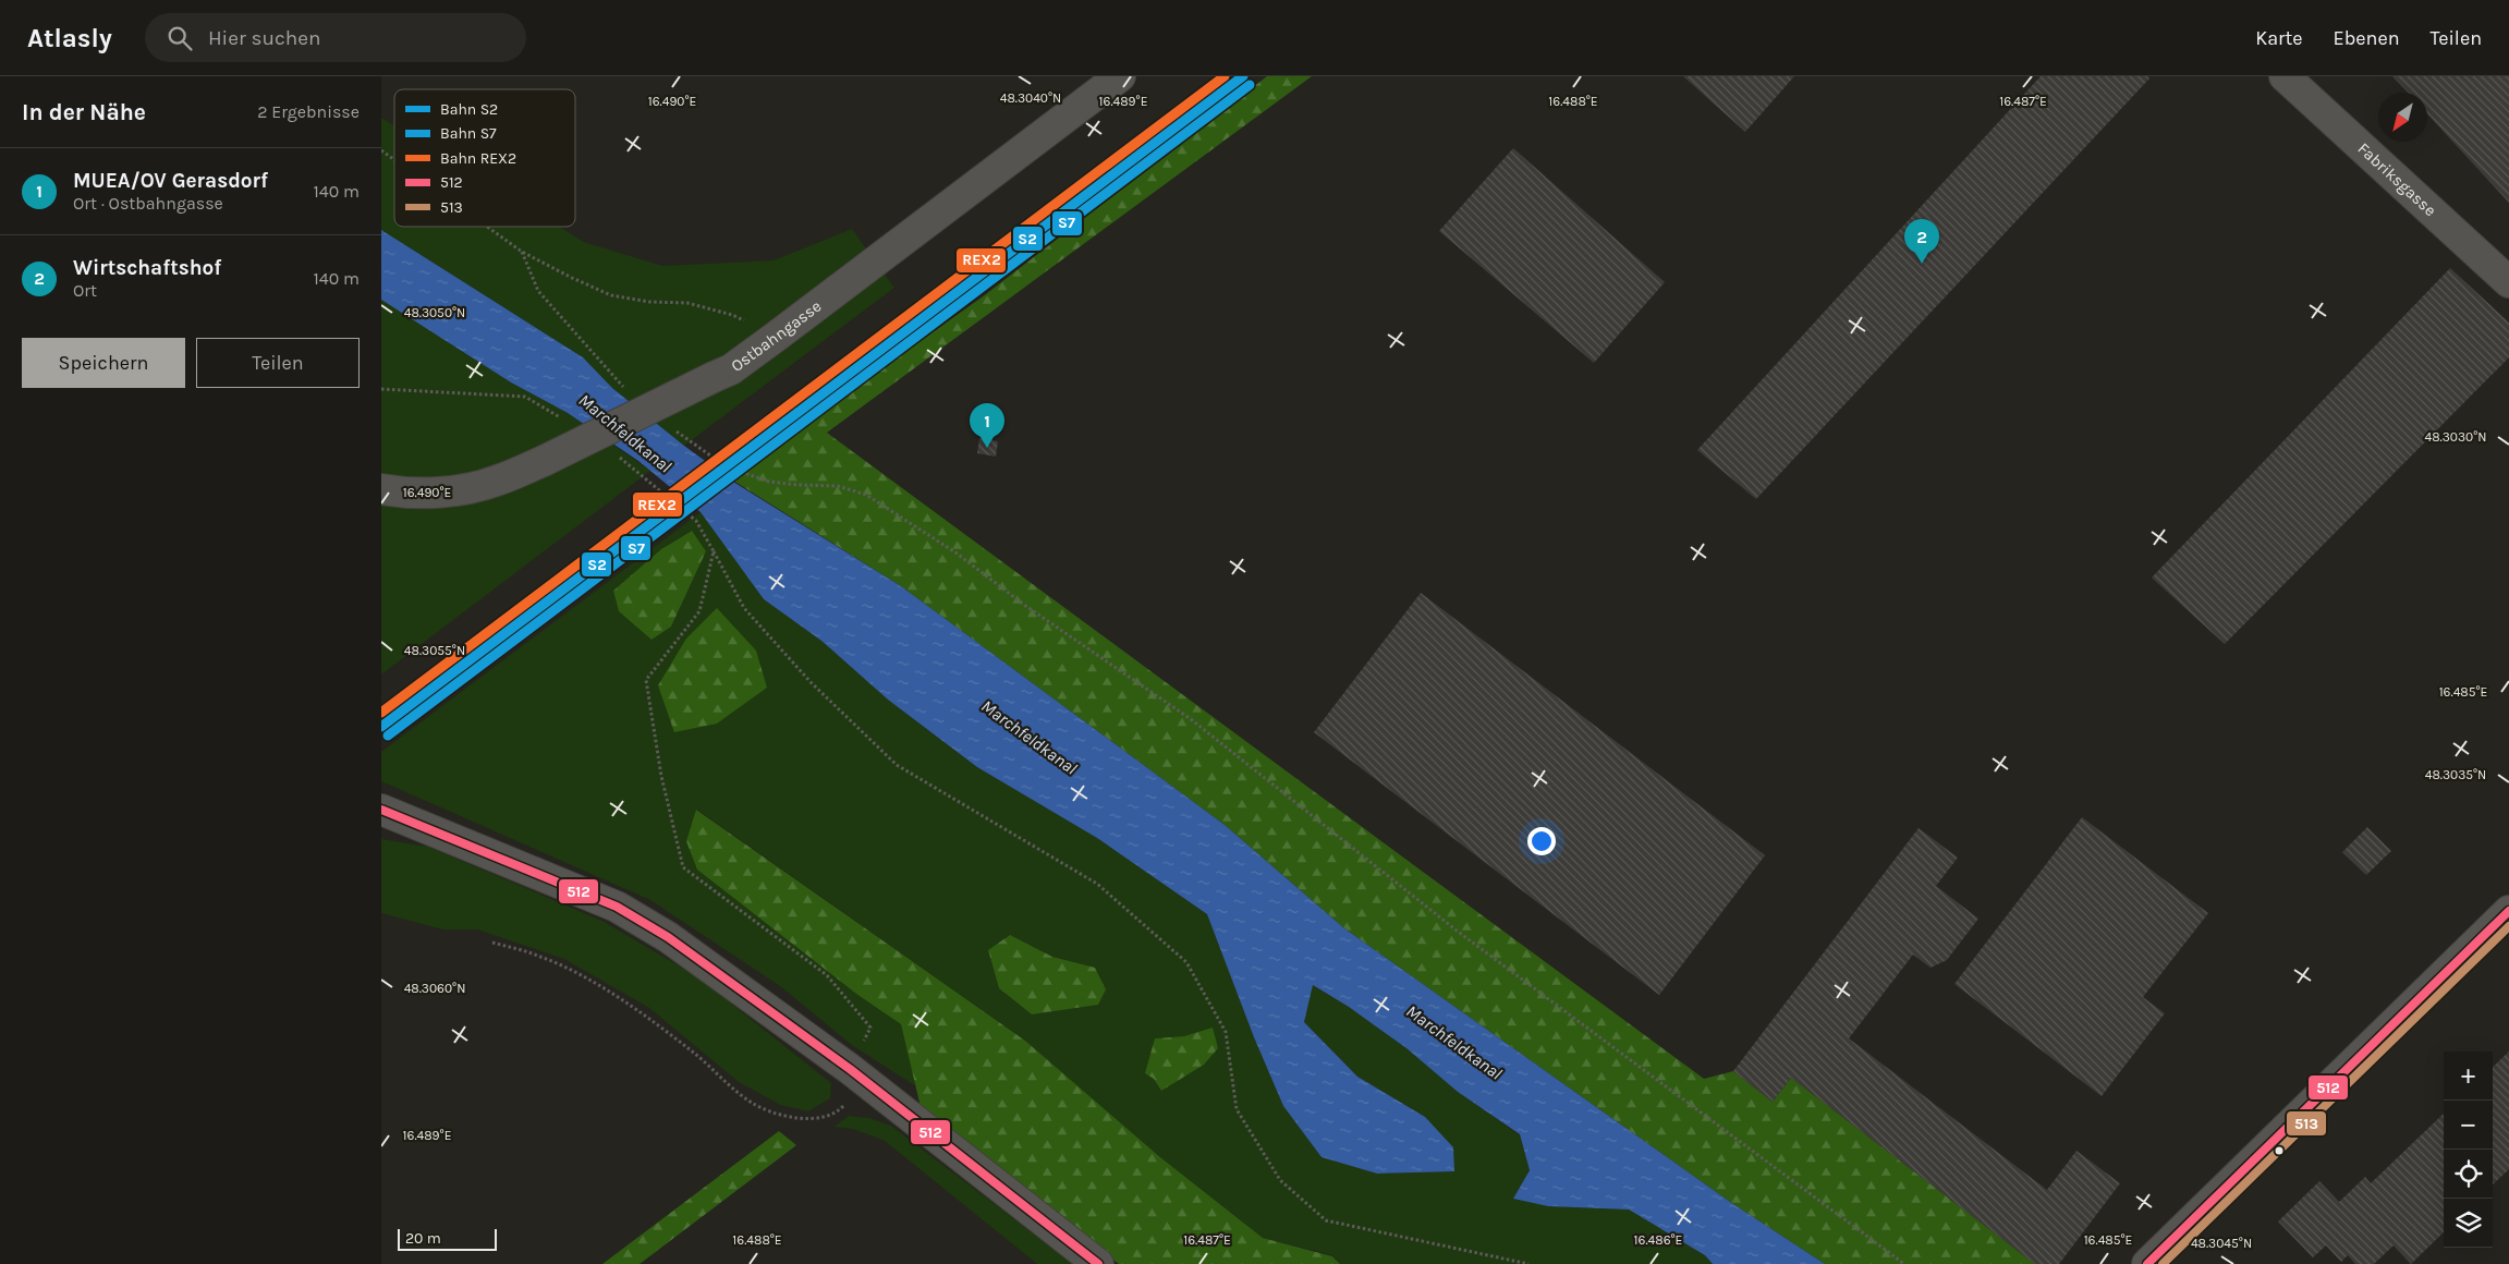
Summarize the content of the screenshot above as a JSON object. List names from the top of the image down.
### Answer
{
  "streets": {
    "street": ["Fabriksgasse", "Ostbahngasse"]
  },
  "water": ["Marchfeldkanal"],
  "lines": [
    "rail line S2",
    "rail line REX2",
    "rail line S7",
    "transit line 512",
    "transit line 513"
  ],
  "legend": [
    "Bahn S2",
    "Bahn S7",
    "Bahn REX2",
    "512",
    "513"
  ],
  "scale_bar": "20 m",
  "north": "bottom left",
  "page": {
    "header": "Atlasly",
    "search": "Hier suchen",
    "nav": ["Karte", "Ebenen", "Teilen"],
    "heading": ["In der Nähe", "2 Ergebnisse"],
    "list": [
      {
        "mark": "1",
        "name": "MUEA/OV Gerasdorf",
        "note": "Ort · Ostbahngasse",
        "value": "140 m"
      },
      {
        "mark": "2",
        "name": "Wirtschaftshof",
        "note": "Ort",
        "value": "140 m"
      }
    ],
    "pins": ["2", "1"],
    "buttons": ["Speichern", "Teilen"],
    "map_buttons": ["+", "−"],
    "scale": "20 m"
  },
  "coordinates": [
    "48.3040°N",
    "16.490°E",
    "16.489°E",
    "16.488°E",
    "16.487°E",
    "48.3050°N",
    "48.3030°N",
    "48.3055°N",
    "16.485°E",
    "48.3035°N",
    "48.3060°N",
    "16.486°E",
    "48.3045°N"
  ]
}
